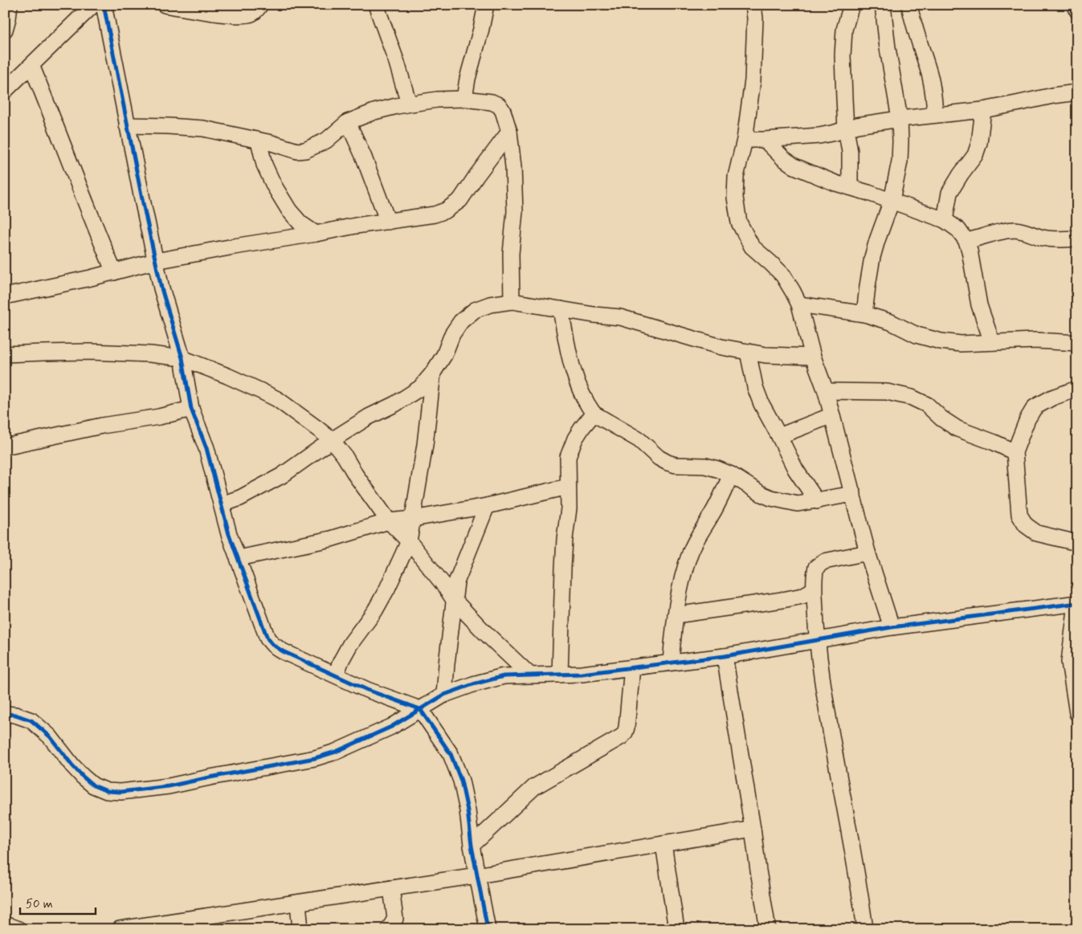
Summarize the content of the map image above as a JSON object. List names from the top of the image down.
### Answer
{
  "scale_bar": "50 m"
}
